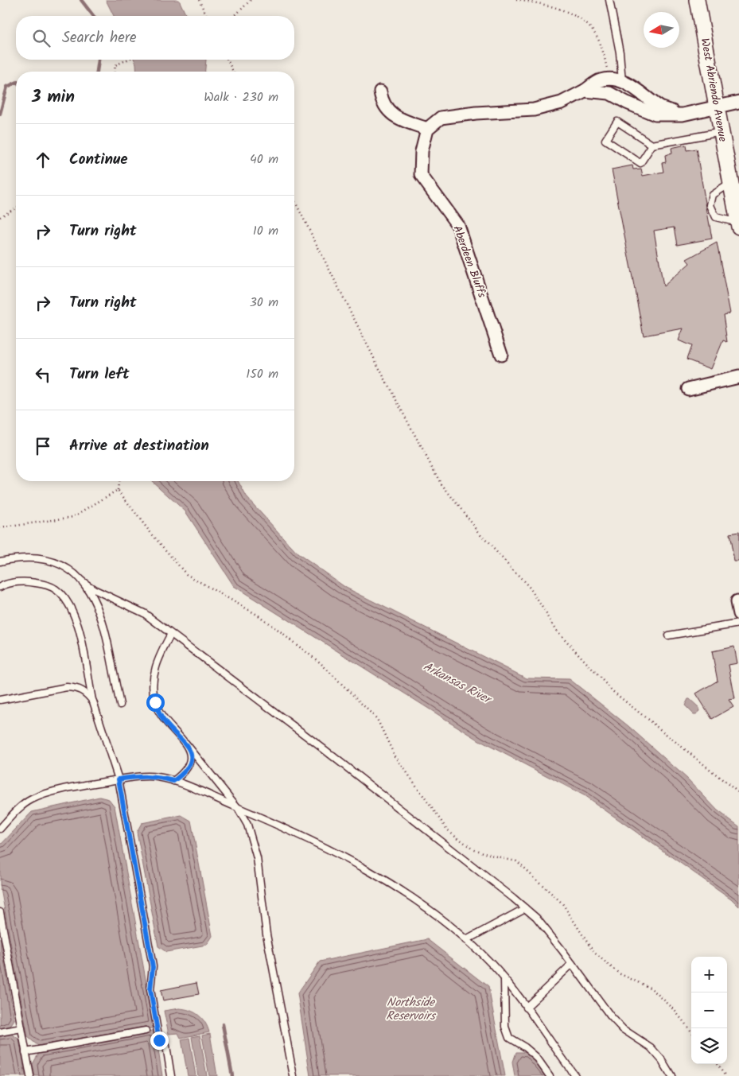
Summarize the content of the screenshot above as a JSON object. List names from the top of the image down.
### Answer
{
  "streets": {
    "street": ["West Abriendo Avenue", "Aberdeen Bluffs"]
  },
  "water": ["Arkansas River", "Northside Reservoirs"],
  "north": "left",
  "page": {
    "search": "Search here",
    "heading": ["3 min", "Walk · 230 m"],
    "list": [
      ["Continue", "40 m"],
      ["Turn right", "10 m"],
      ["Turn right", "30 m"],
      ["Turn left", "150 m"],
      "Arrive at destination"
    ],
    "map_buttons": ["+", "−"]
  }
}
